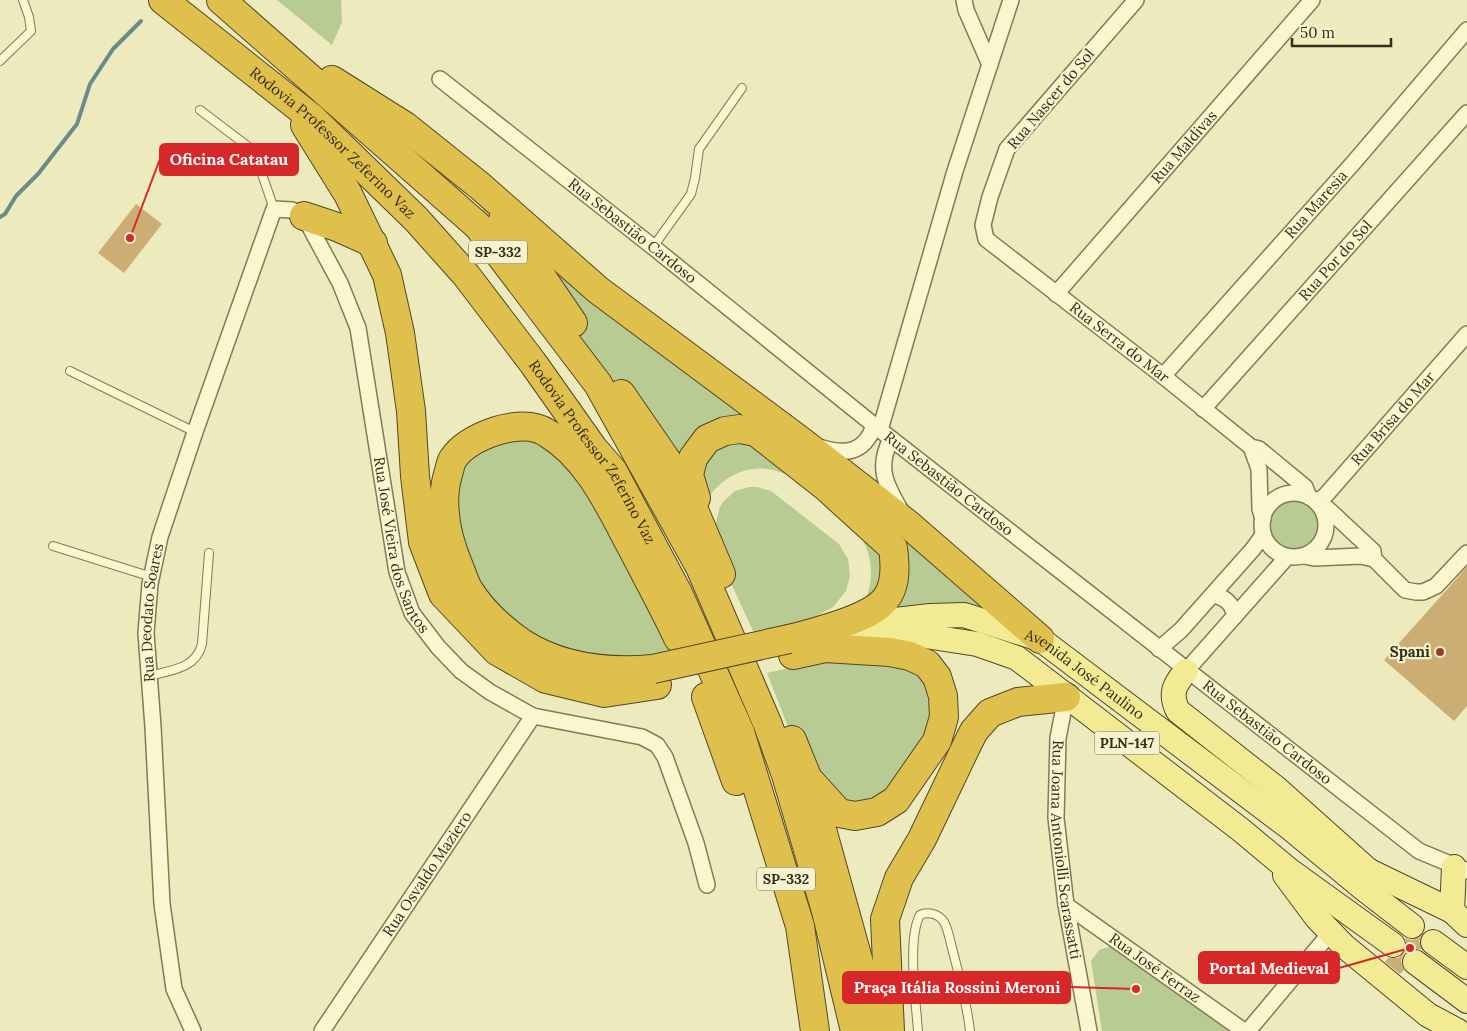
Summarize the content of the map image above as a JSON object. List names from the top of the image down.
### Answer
{
  "streets": {
    "highway": ["Rodovia Professor Zeferino Vaz", "SP-332"],
    "main road": ["Avenida José Paulino", "PLN-147"],
    "street": [
      "Rua Nascer do Sol",
      "Rua Maldivas",
      "Rua Maresia",
      "Rua Sebastião Cardoso",
      "Rua Por do Sol",
      "Rua Serra do Mar",
      "Rua Brisa do Mar",
      "Rua José Vieira dos Santos",
      "Rua Deodato Soares",
      "Rua Joana Antoniolli Scarassatti",
      "Rua Osvaldo Maziero",
      "Rua José Ferraz"
    ]
  },
  "crossings": [
    ["Rua Nascer do Sol", "Rua Serra do Mar"],
    ["Rua Maldivas", "Rua Serra do Mar"],
    ["Rua Maresia", "Rua Serra do Mar"],
    ["Rua Por do Sol", "Rua Serra do Mar"],
    ["Rua Serra do Mar", "Rua Brisa do Mar"],
    ["Rua José Vieira dos Santos", "Rua Osvaldo Maziero"],
    ["Avenida José Paulino", "Rua Joana Antoniolli Scarassatti"],
    ["Rua Joana Antoniolli Scarassatti", "Rua José Ferraz"]
  ],
  "places": [
    "Oficina Catatau",
    "Spani",
    "Portal Medieval",
    "Praça Itália Rossini Meroni"
  ],
  "scale_bar": "50 m"
}
